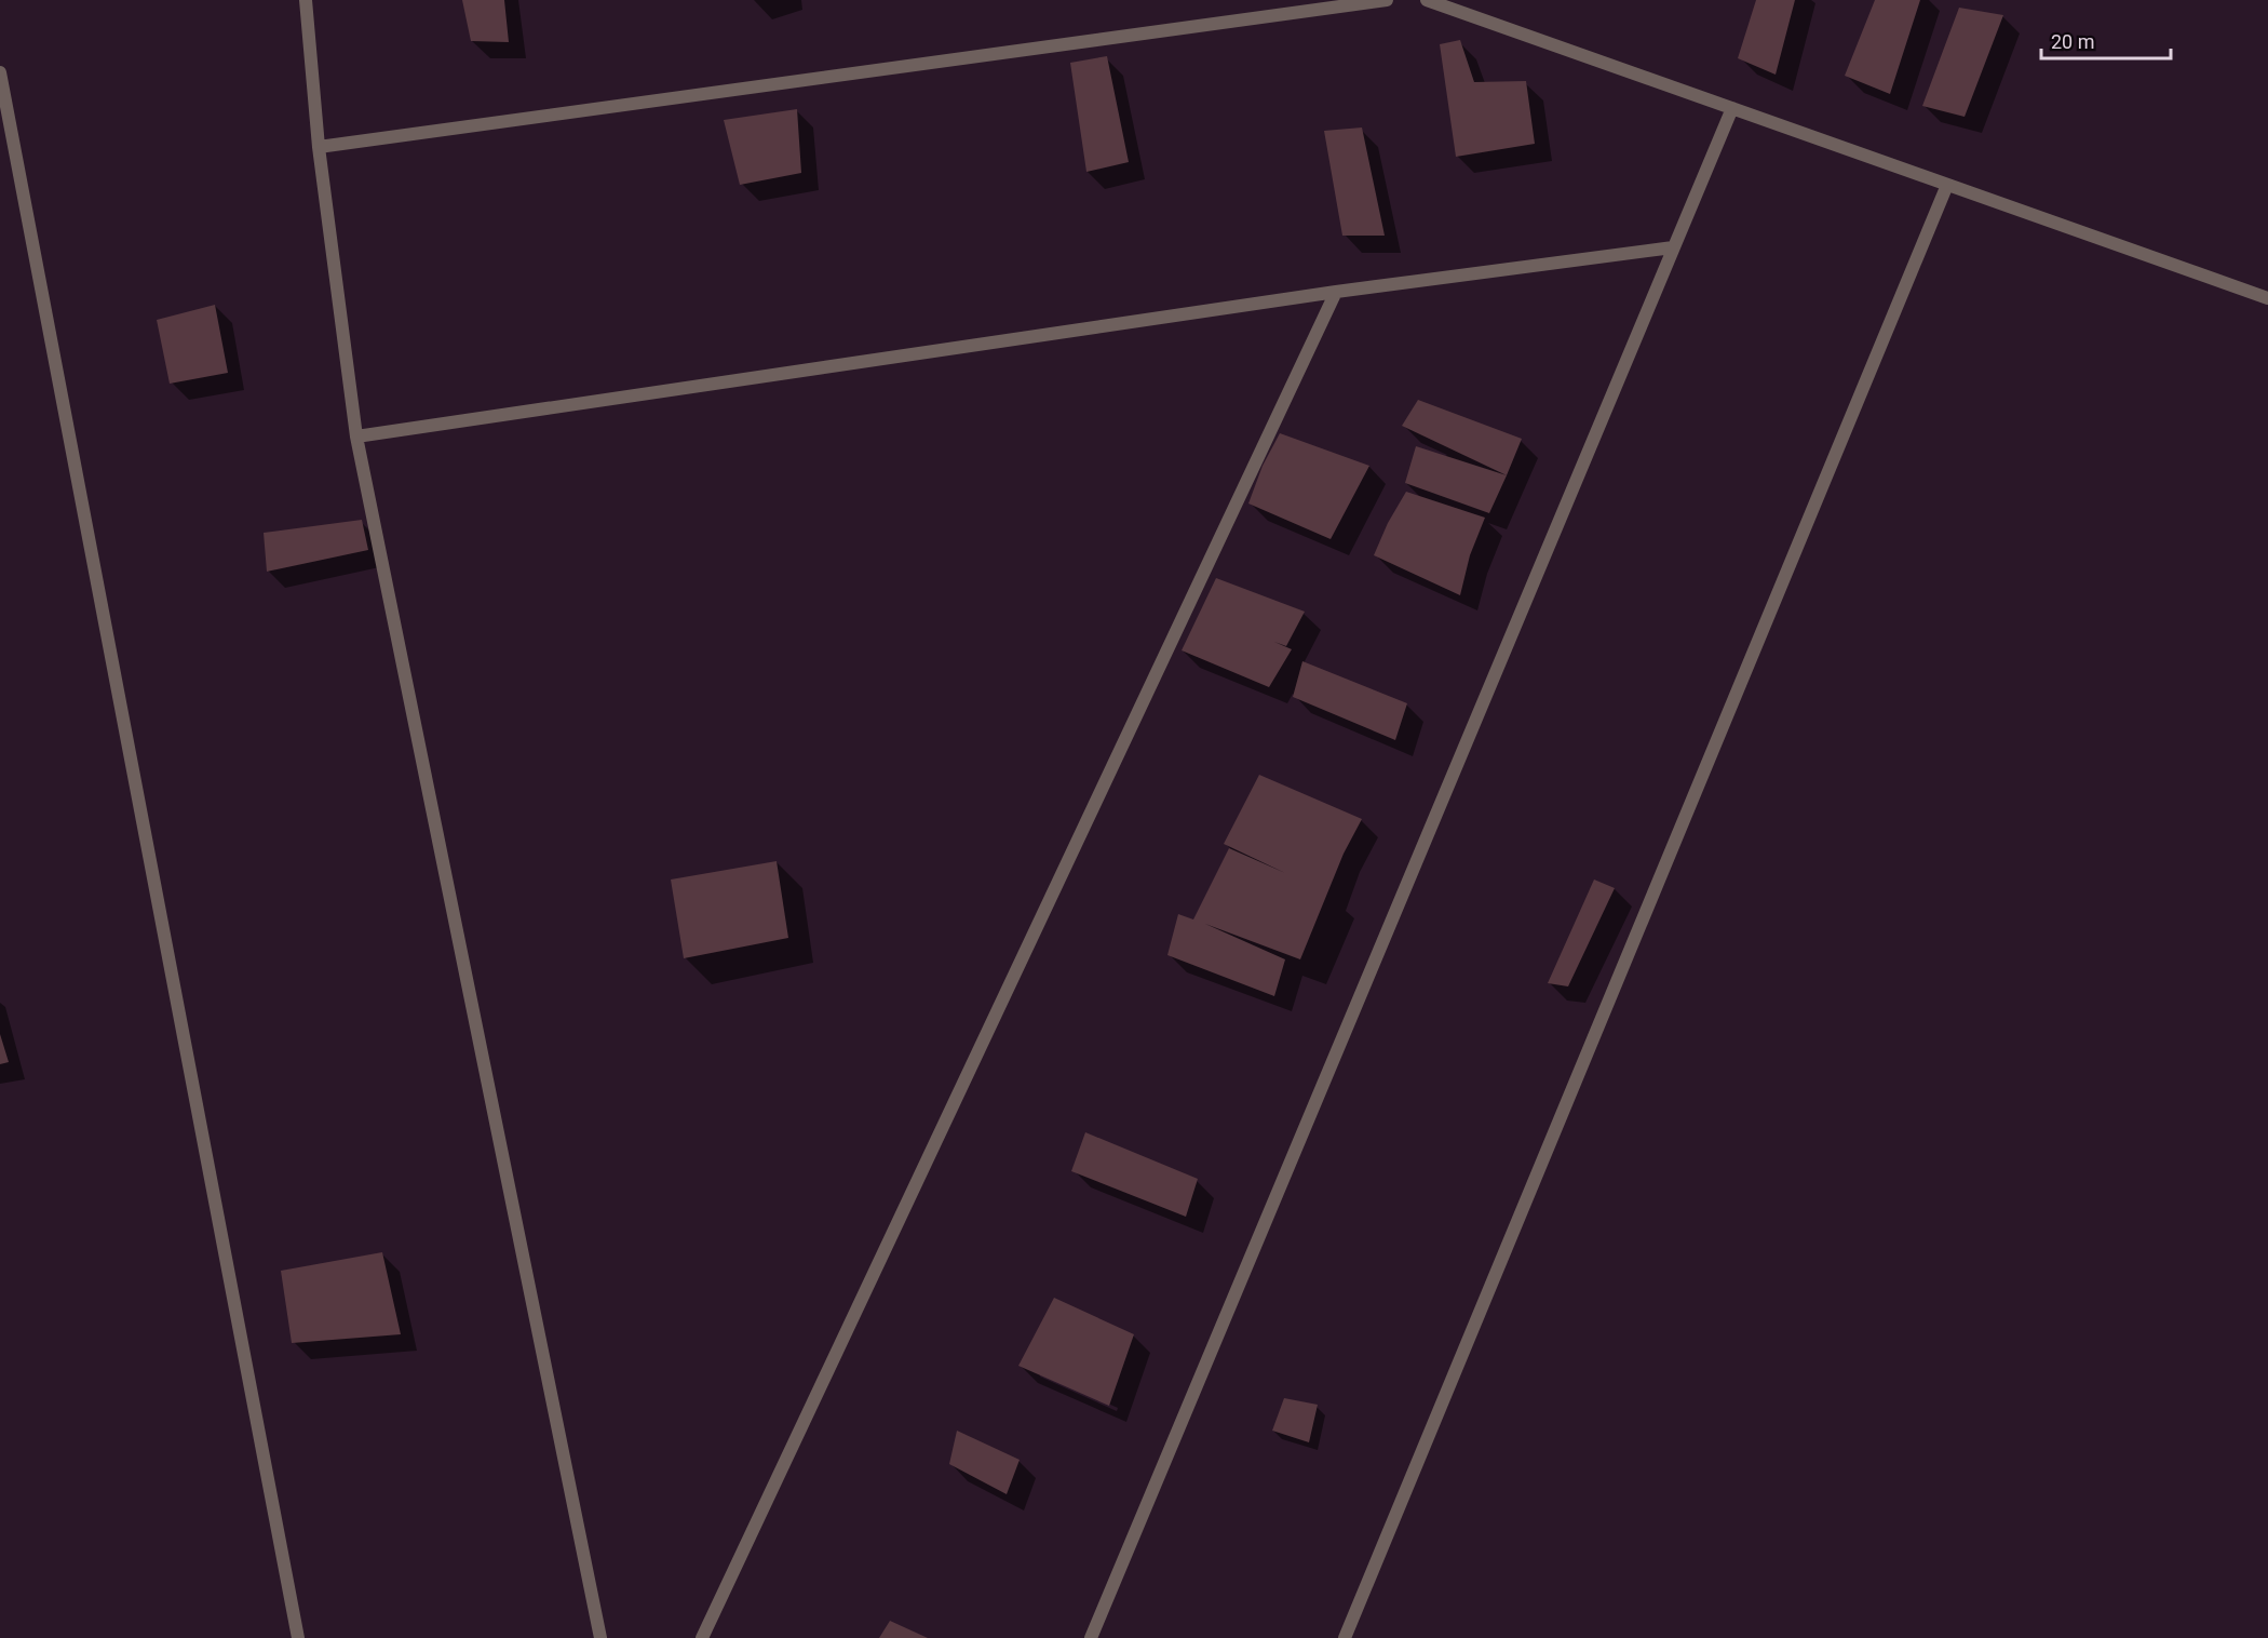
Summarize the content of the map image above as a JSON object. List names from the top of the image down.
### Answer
{
  "scale_bar": "20 m"
}
